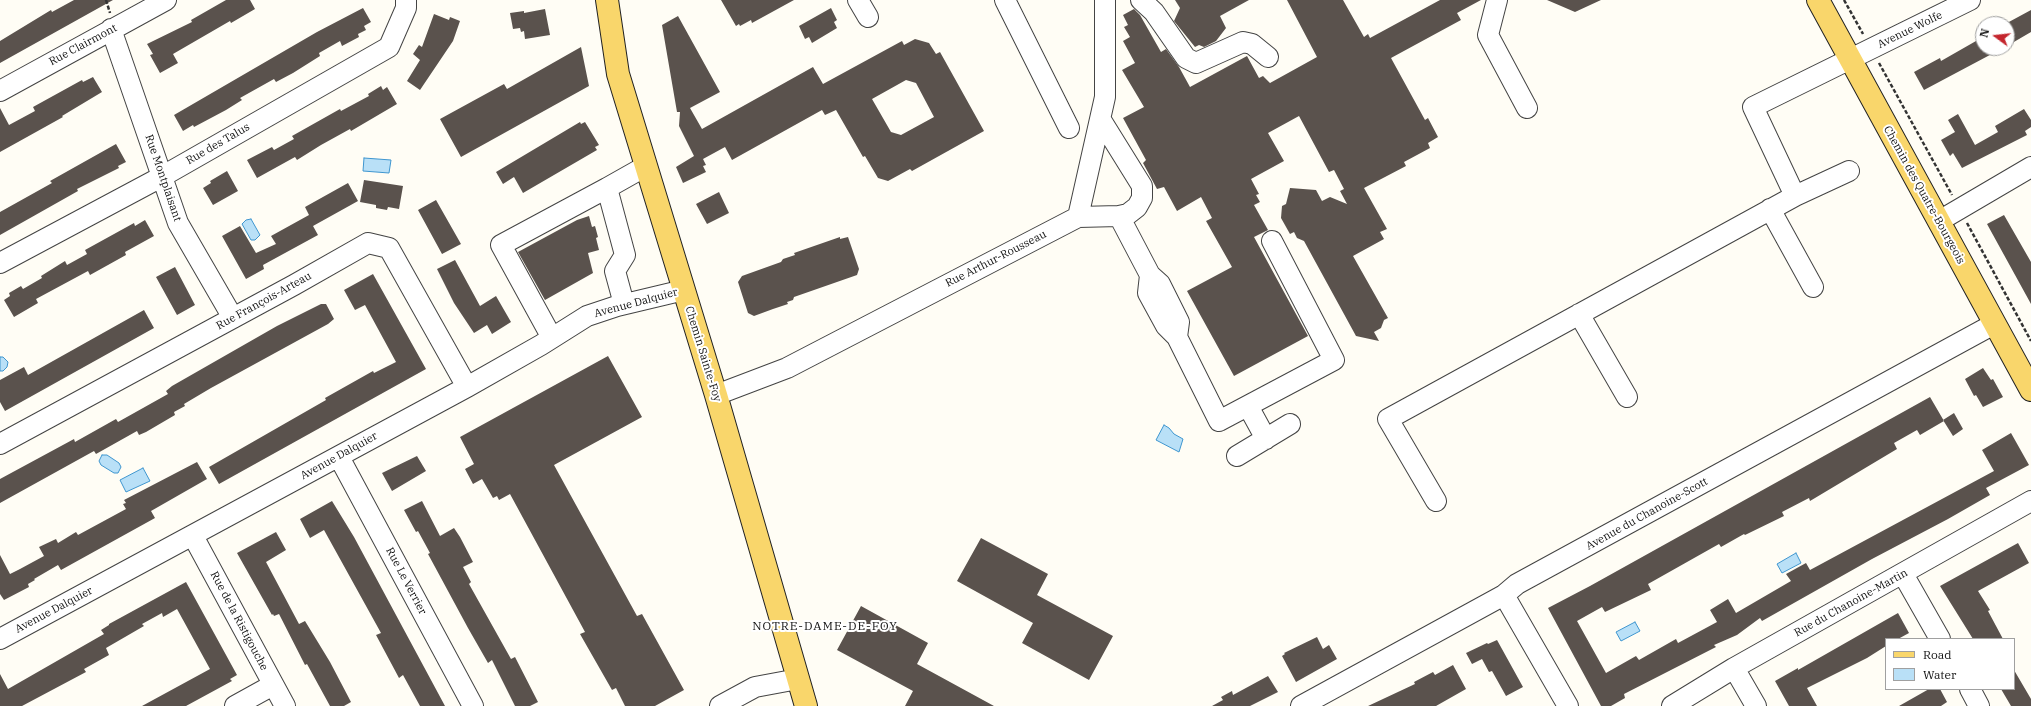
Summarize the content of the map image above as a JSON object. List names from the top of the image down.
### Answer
{
  "streets": {
    "main road": ["Chemin des Quatre-Bourgeois", "Chemin Sainte-Foy"],
    "street": [
      "Avenue Wolfe",
      "Rue Clairmont",
      "Rue des Talus",
      "Rue Montplaisant",
      "Rue Arthur-Rousseau",
      "Rue François-Arteau",
      "Avenue Dalquier",
      "Avenue du Chanoine-Scott",
      "Rue Le Verrier",
      "Rue du Chanoine-Martin",
      "Rue de la Ristigouche"
    ]
  },
  "crossings": [
    ["Avenue Wolfe", "Chemin des Quatre-Bourgeois"],
    ["Rue Clairmont", "Rue Montplaisant"],
    ["Rue des Talus", "Rue Montplaisant"],
    ["Rue Montplaisant", "Rue François-Arteau"],
    ["Chemin des Quatre-Bourgeois", "Avenue du Chanoine-Scott"],
    ["Rue Arthur-Rousseau", "Chemin Sainte-Foy"],
    ["Rue François-Arteau", "Avenue Dalquier"],
    ["Avenue Dalquier", "Chemin Sainte-Foy"],
    ["Avenue Dalquier", "Rue Le Verrier"],
    ["Avenue Dalquier", "Rue de la Ristigouche"]
  ],
  "districts": ["NOTRE-DAME-DE-FOY"],
  "legend": ["Road", "Water"],
  "north": "left"
}
